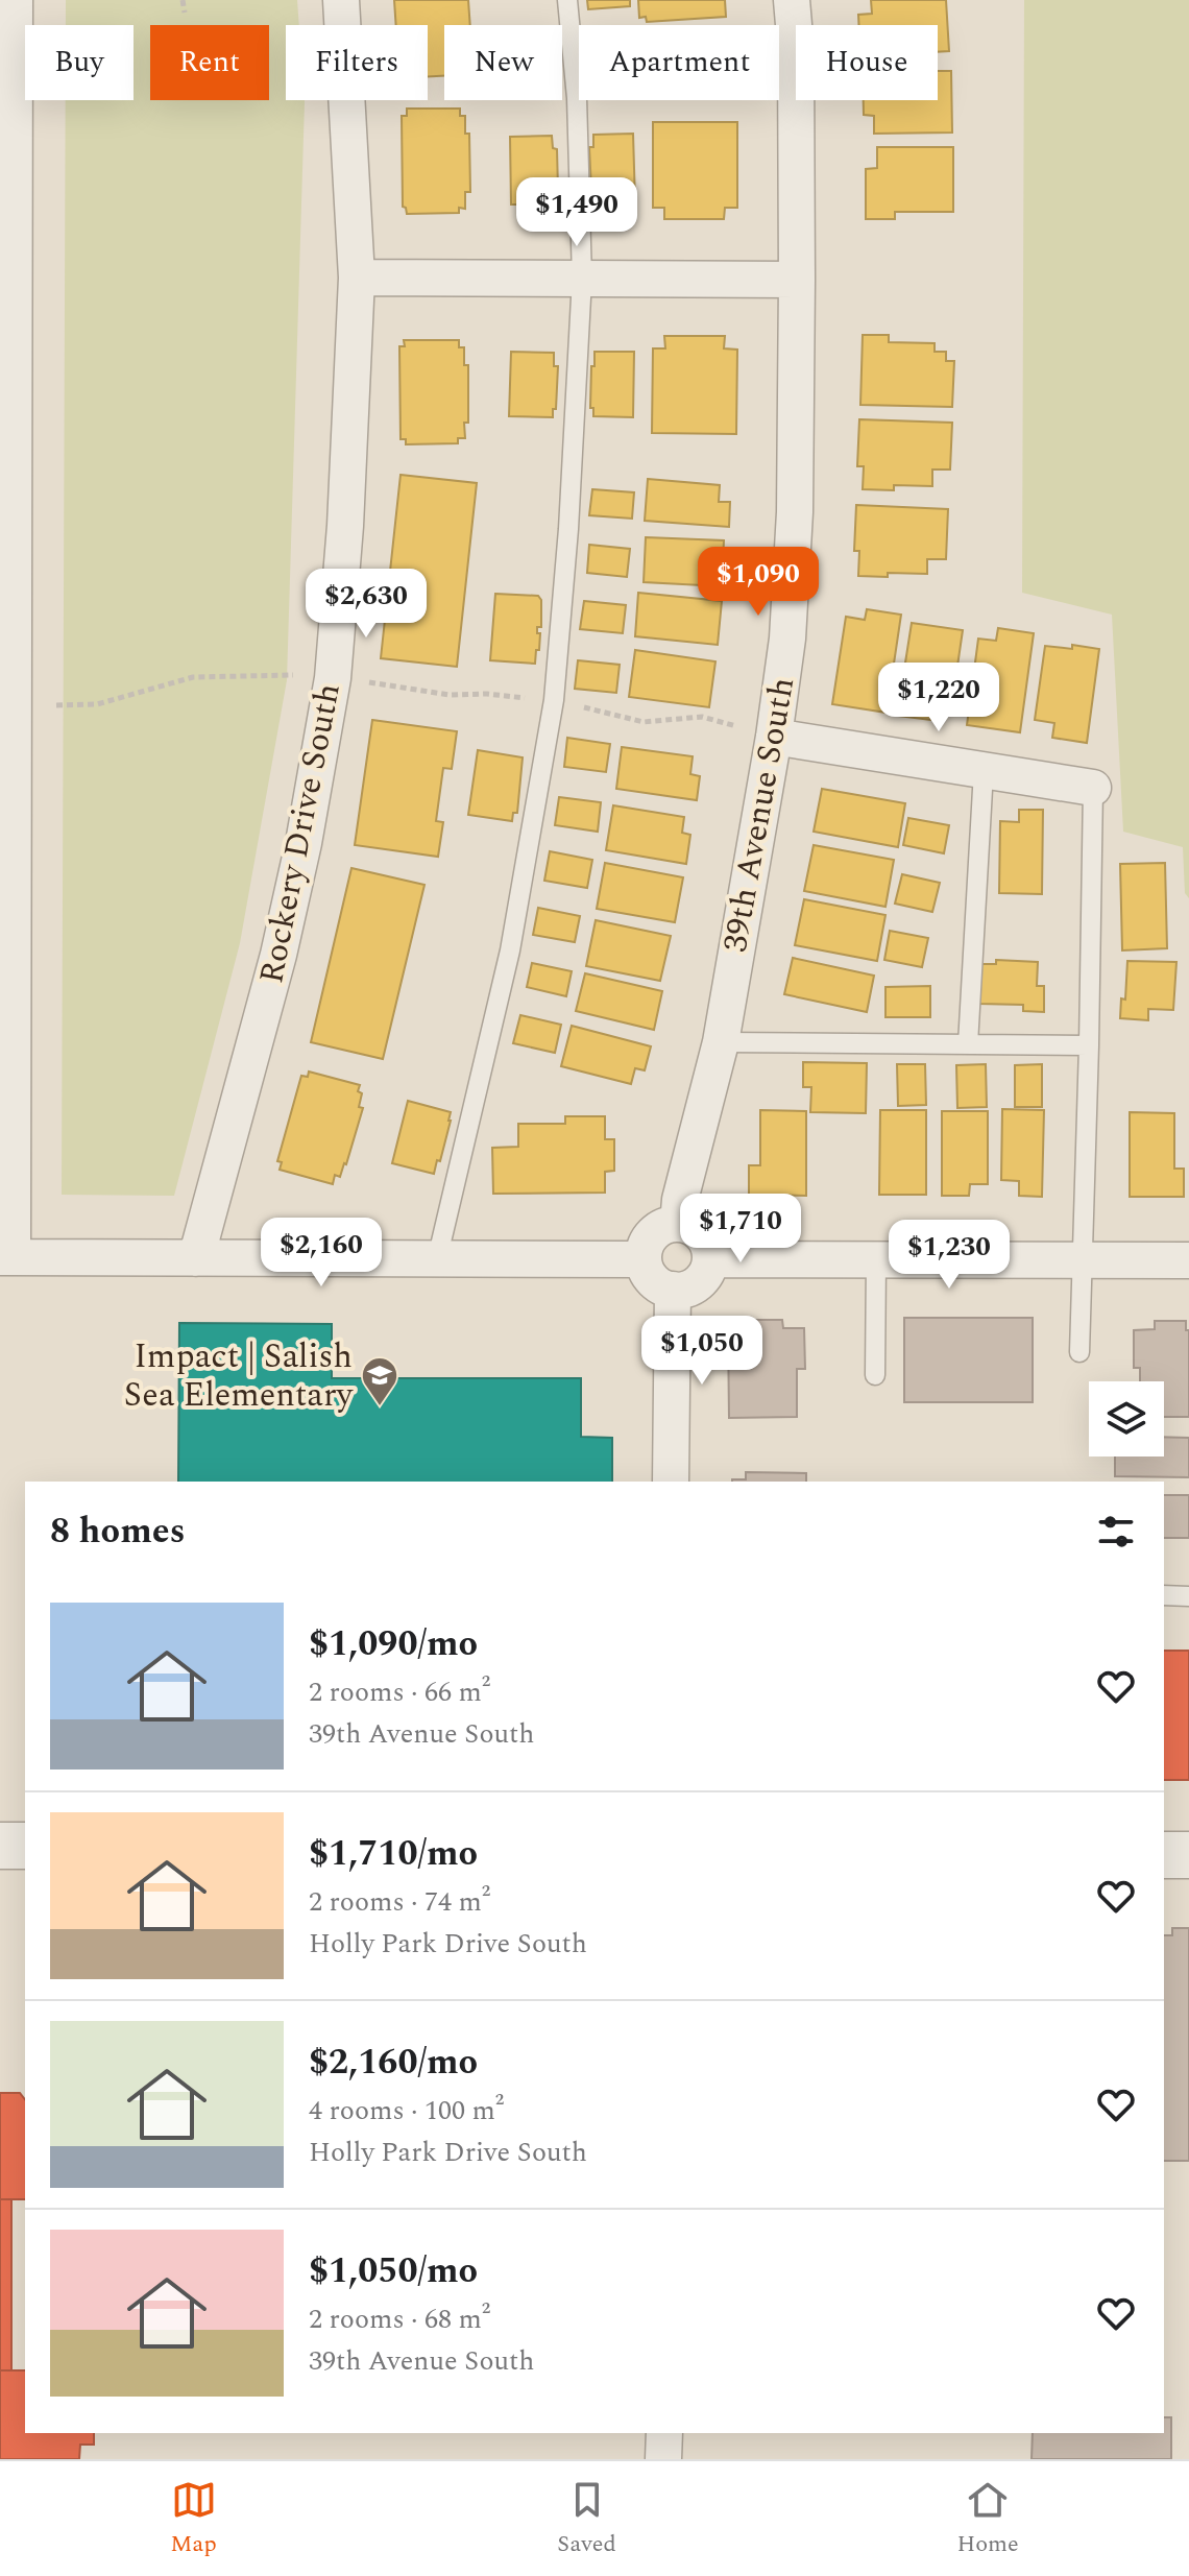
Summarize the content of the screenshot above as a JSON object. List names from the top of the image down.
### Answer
{
  "streets": {
    "street": ["39th Avenue South", "Rockery Drive South"]
  },
  "places": {
    "school or university": ["Impact | Salish Sea Elementary"]
  },
  "page": {
    "chip": [
      "Buy",
      "Rent",
      "Filters",
      "New",
      "Apartment",
      "House"
    ],
    "price": [
      "$1,490",
      "$1,090",
      "$2,630",
      "$1,220",
      "$1,710",
      "$2,160",
      "$1,230",
      "$1,050"
    ],
    "heading": "8 homes",
    "list": [
      {
        "name": "$1,090/mo",
        "note": "2 rooms · 66 m² · 39th Avenue South"
      },
      {
        "name": "$1,710/mo",
        "note": "2 rooms · 74 m² · Holly Park Drive South"
      },
      {
        "name": "$2,160/mo",
        "note": "4 rooms · 100 m² · Holly Park Drive South"
      },
      {
        "name": "$1,050/mo",
        "note": "2 rooms · 68 m² · 39th Avenue South"
      }
    ],
    "tabs": ["Map", "Saved", "Home"]
  }
}
